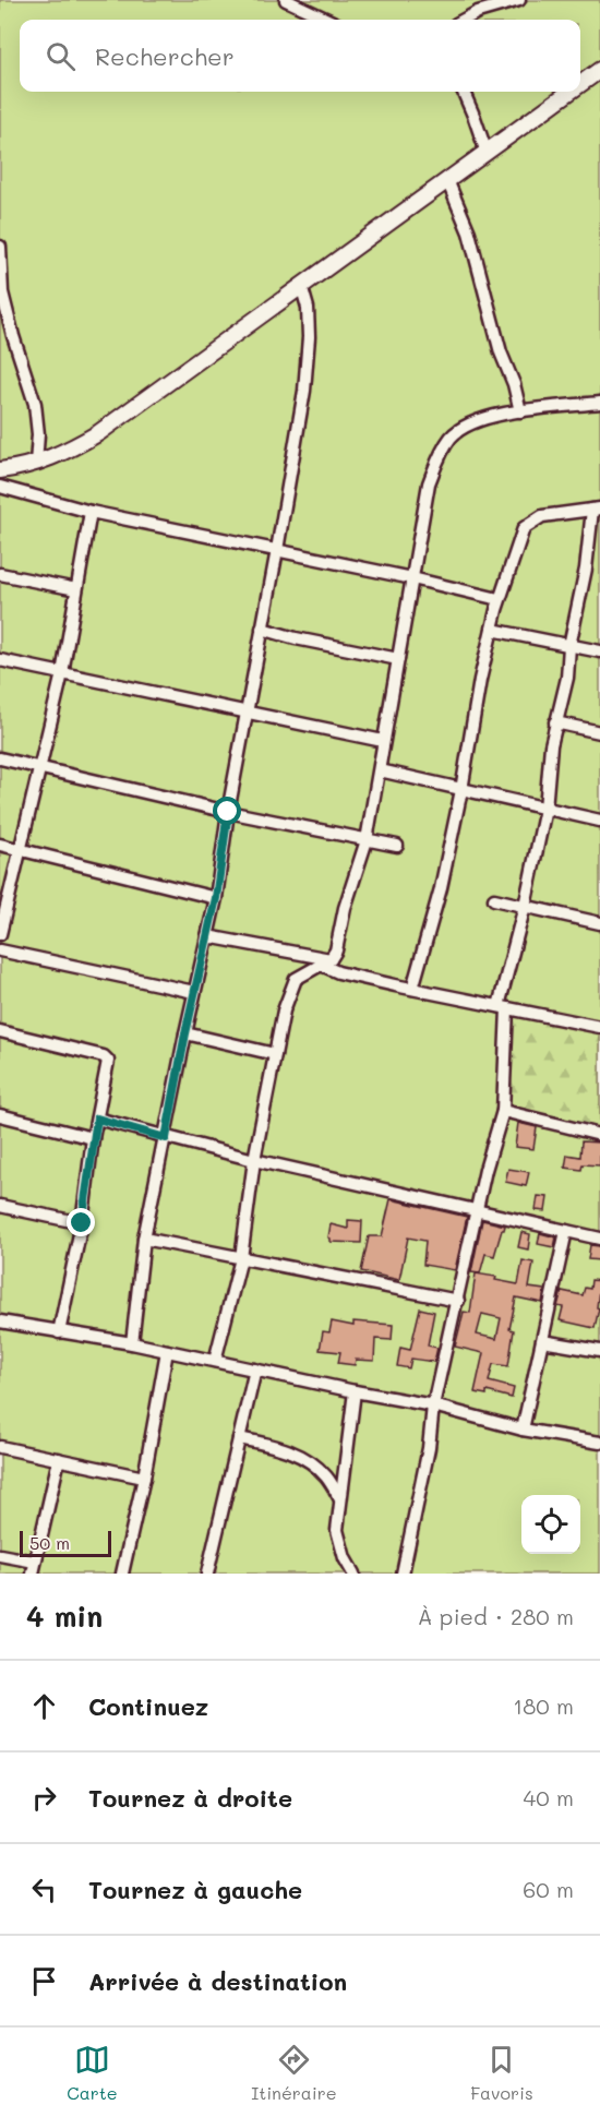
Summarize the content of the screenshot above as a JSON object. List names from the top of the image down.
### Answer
{
  "scale_bar": "50 m",
  "page": {
    "search": "Rechercher",
    "scale": "50 m",
    "heading": ["4 min", "À pied · 280 m"],
    "list": [
      ["Continuez", "180 m"],
      ["Tournez à droite", "40 m"],
      ["Tournez à gauche", "60 m"],
      "Arrivée à destination"
    ],
    "nav": ["Carte", "Itinéraire", "Favoris"]
  }
}
